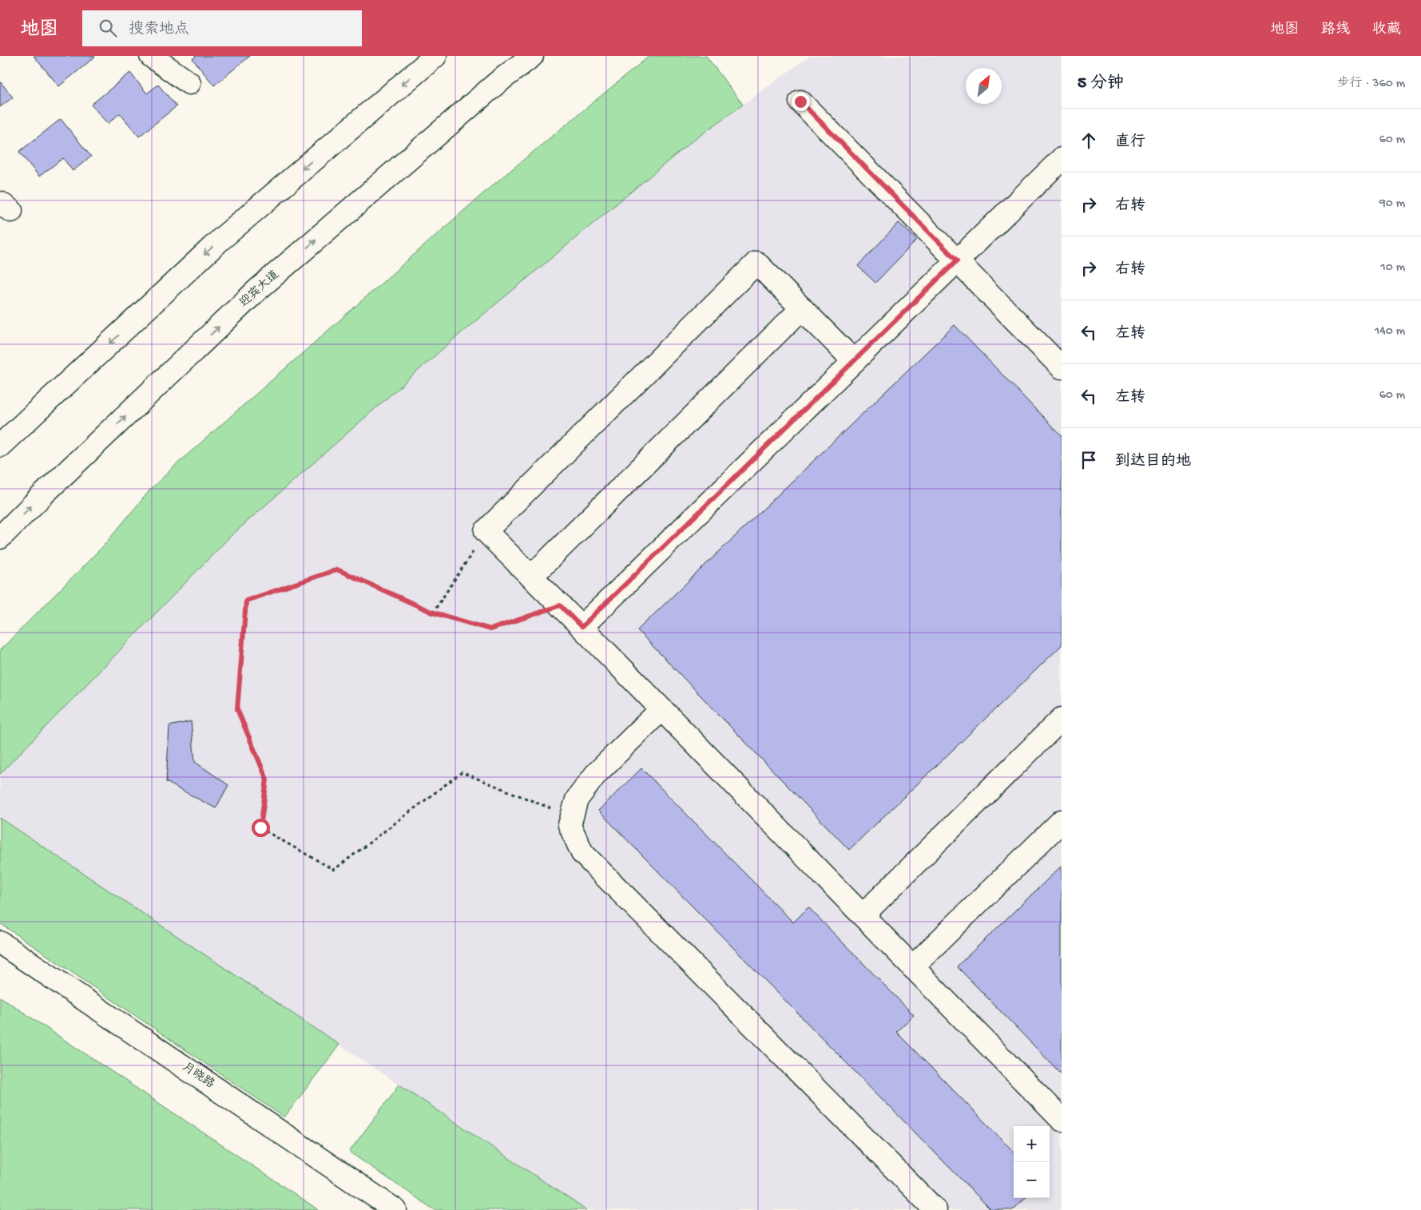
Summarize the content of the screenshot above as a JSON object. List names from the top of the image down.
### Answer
{
  "streets": {
    "main road": ["迎宾大道", "月晓路"]
  },
  "north": "top right",
  "page": {
    "header": "地图",
    "search": "搜索地点",
    "nav": ["地图", "路线", "收藏"],
    "heading": ["5 分钟", "步行 · 360 m"],
    "list": [
      ["直行", "60 m"],
      ["右转", "90 m"],
      ["右转", "10 m"],
      ["左转", "140 m"],
      ["左转", "60 m"],
      "到达目的地"
    ],
    "map_buttons": ["+", "−"]
  }
}
